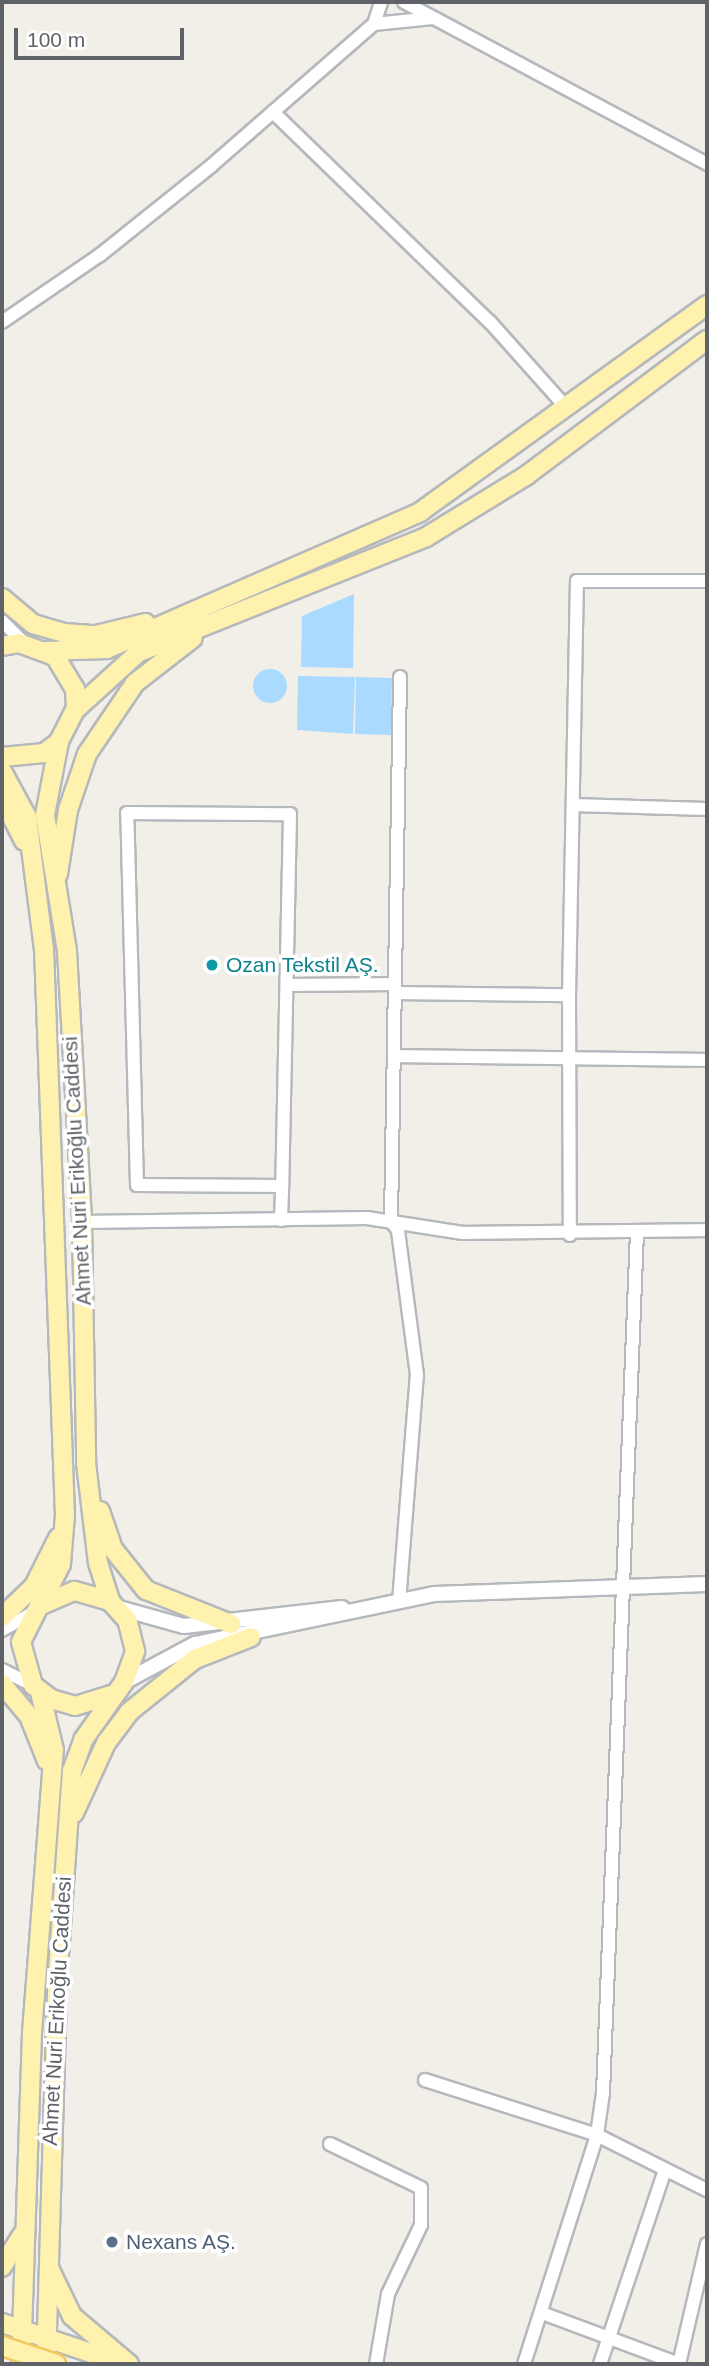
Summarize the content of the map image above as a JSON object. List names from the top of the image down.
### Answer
{
  "streets": {
    "main road": ["Ahmet Nuri Erikoğlu Caddesi"]
  },
  "places": ["Ozan Tekstil AŞ.", "Nexans AŞ."],
  "scale_bar": "100 m"
}
